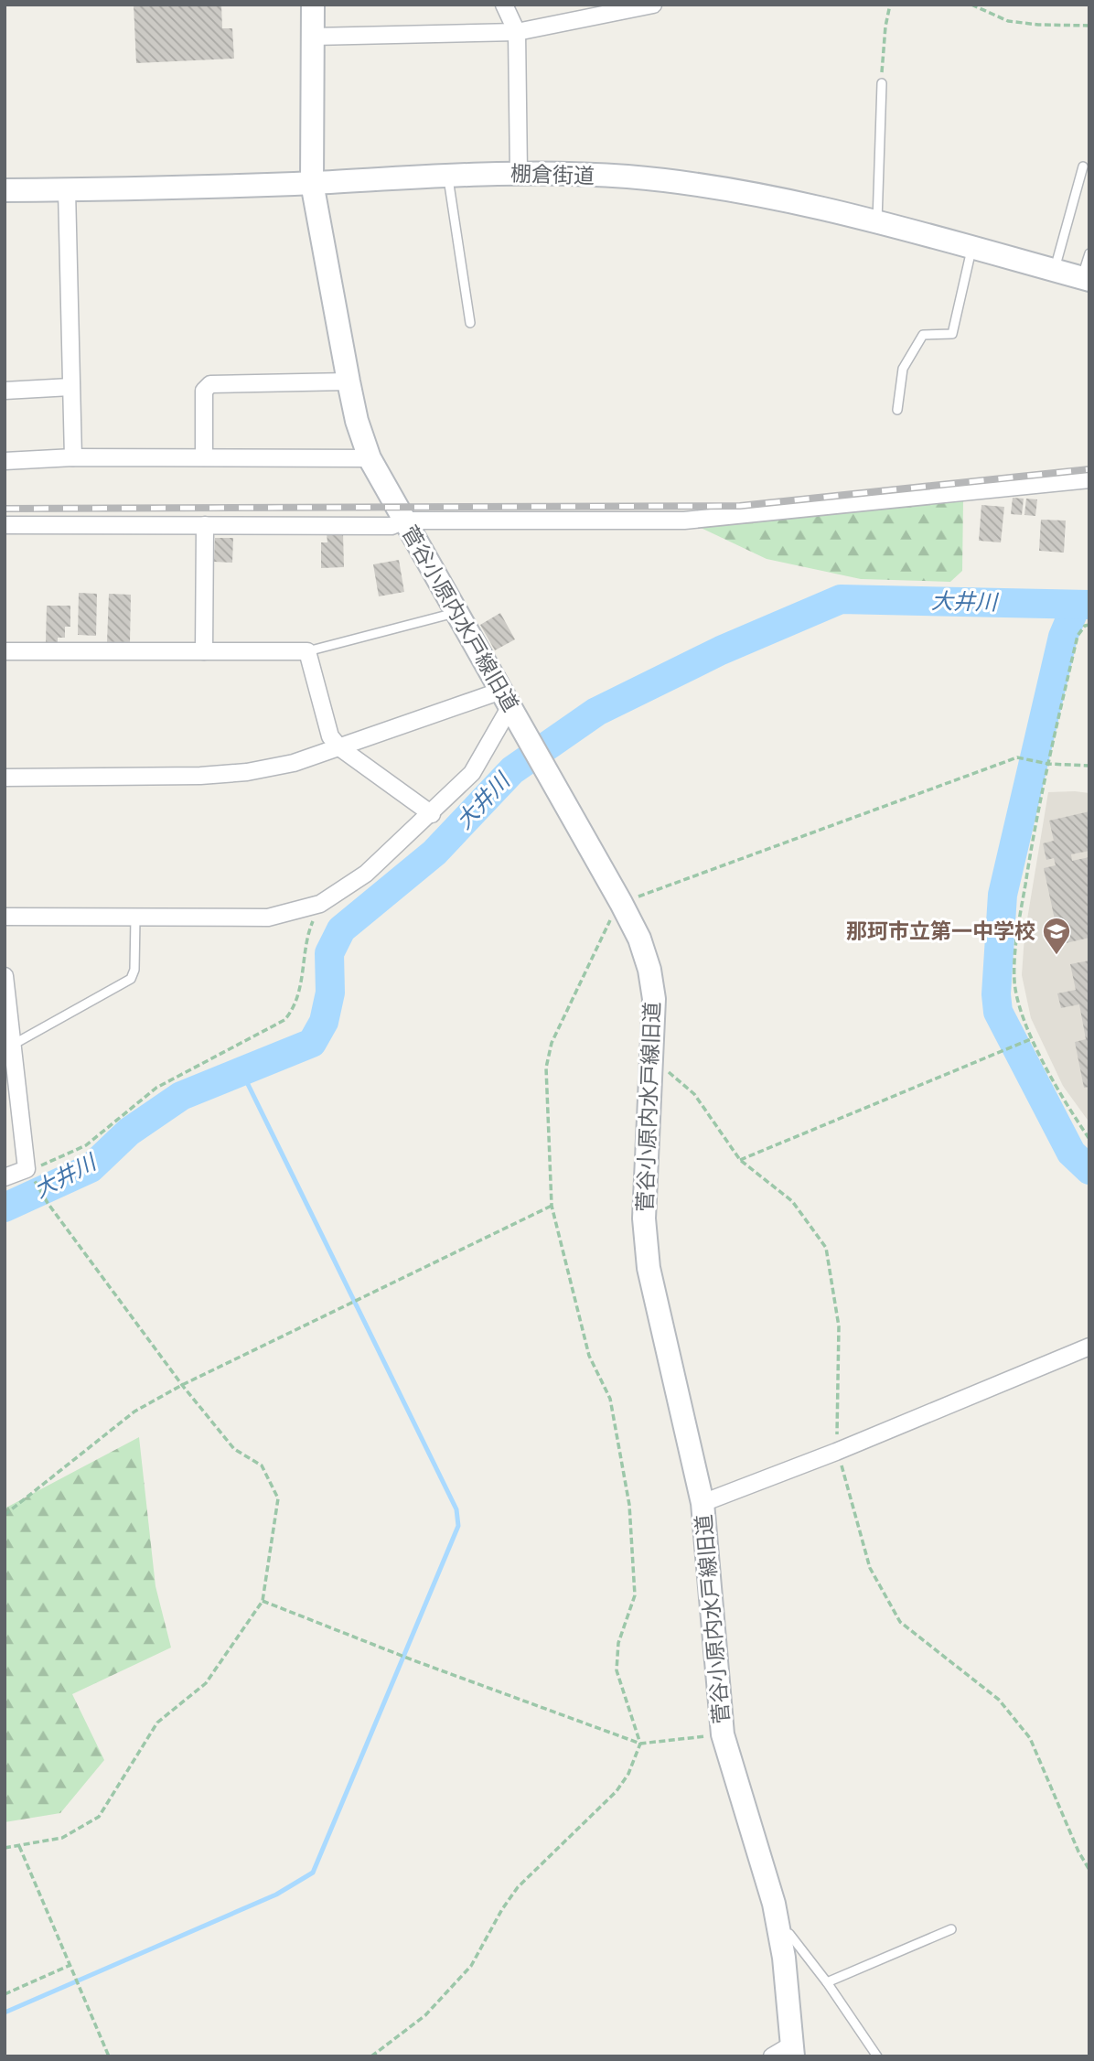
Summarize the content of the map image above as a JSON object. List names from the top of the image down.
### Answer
{
  "streets": {
    "street": ["棚倉街道", "菅谷小原内水戸線旧道"]
  },
  "crossings": [
    ["棚倉街道", "菅谷小原内水戸線旧道"]
  ],
  "water": ["大井川"],
  "places": {
    "school or university": ["那珂市立第一中学校"]
  }
}
